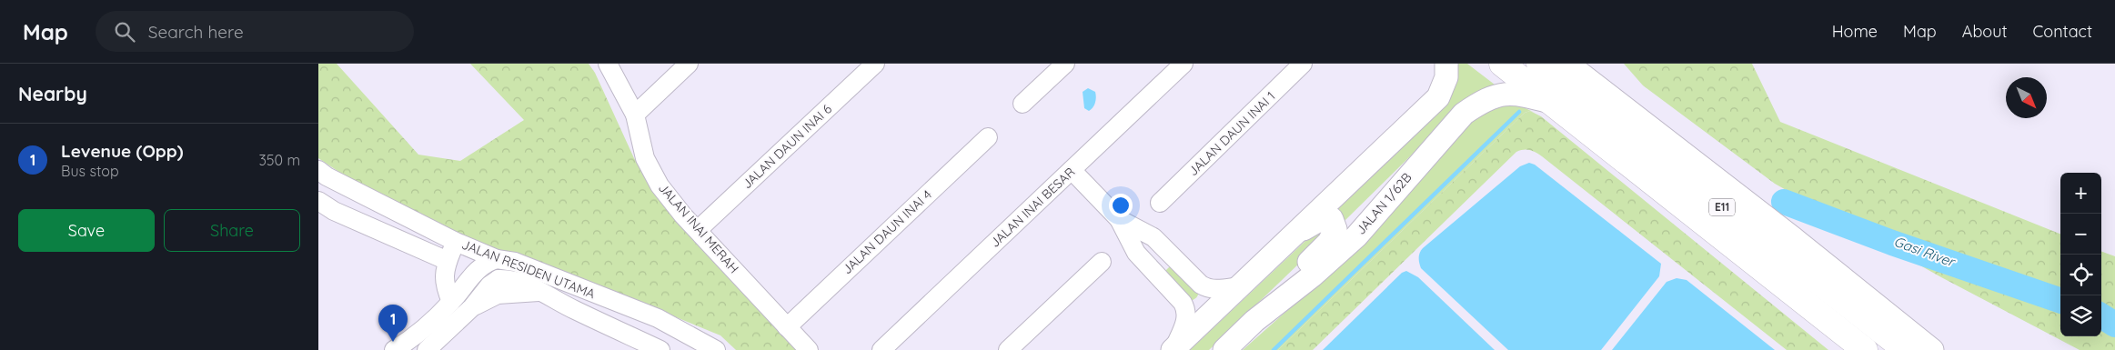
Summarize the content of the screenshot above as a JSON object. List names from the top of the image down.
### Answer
{
  "streets": {
    "highway": ["E11"],
    "main road": ["JALAN 1/62B"],
    "street": [
      "JALAN DAUN INAI 1",
      "JALAN DAUN INAI 6",
      "JALAN INAI BESAR",
      "JALAN INAI MERAH",
      "JALAN DAUN INAI 4",
      "JALAN RESIDEN UTAMA"
    ]
  },
  "crossings": [
    ["JALAN DAUN INAI 6", "JALAN INAI MERAH"],
    ["JALAN 1/62B", "E11"],
    ["JALAN INAI MERAH", "JALAN DAUN INAI 4"]
  ],
  "water": ["Gasi River"],
  "north": "bottom right",
  "page": {
    "header": "Map",
    "search": "Search here",
    "nav": [
      "Home",
      "Map",
      "About",
      "Contact"
    ],
    "heading": "Nearby",
    "list": [
      {
        "mark": "1",
        "name": "Levenue (Opp)",
        "note": "Bus stop",
        "value": "350 m"
      }
    ],
    "map_buttons": ["+", "−"],
    "buttons": ["Save", "Share"],
    "pins": "1"
  }
}
